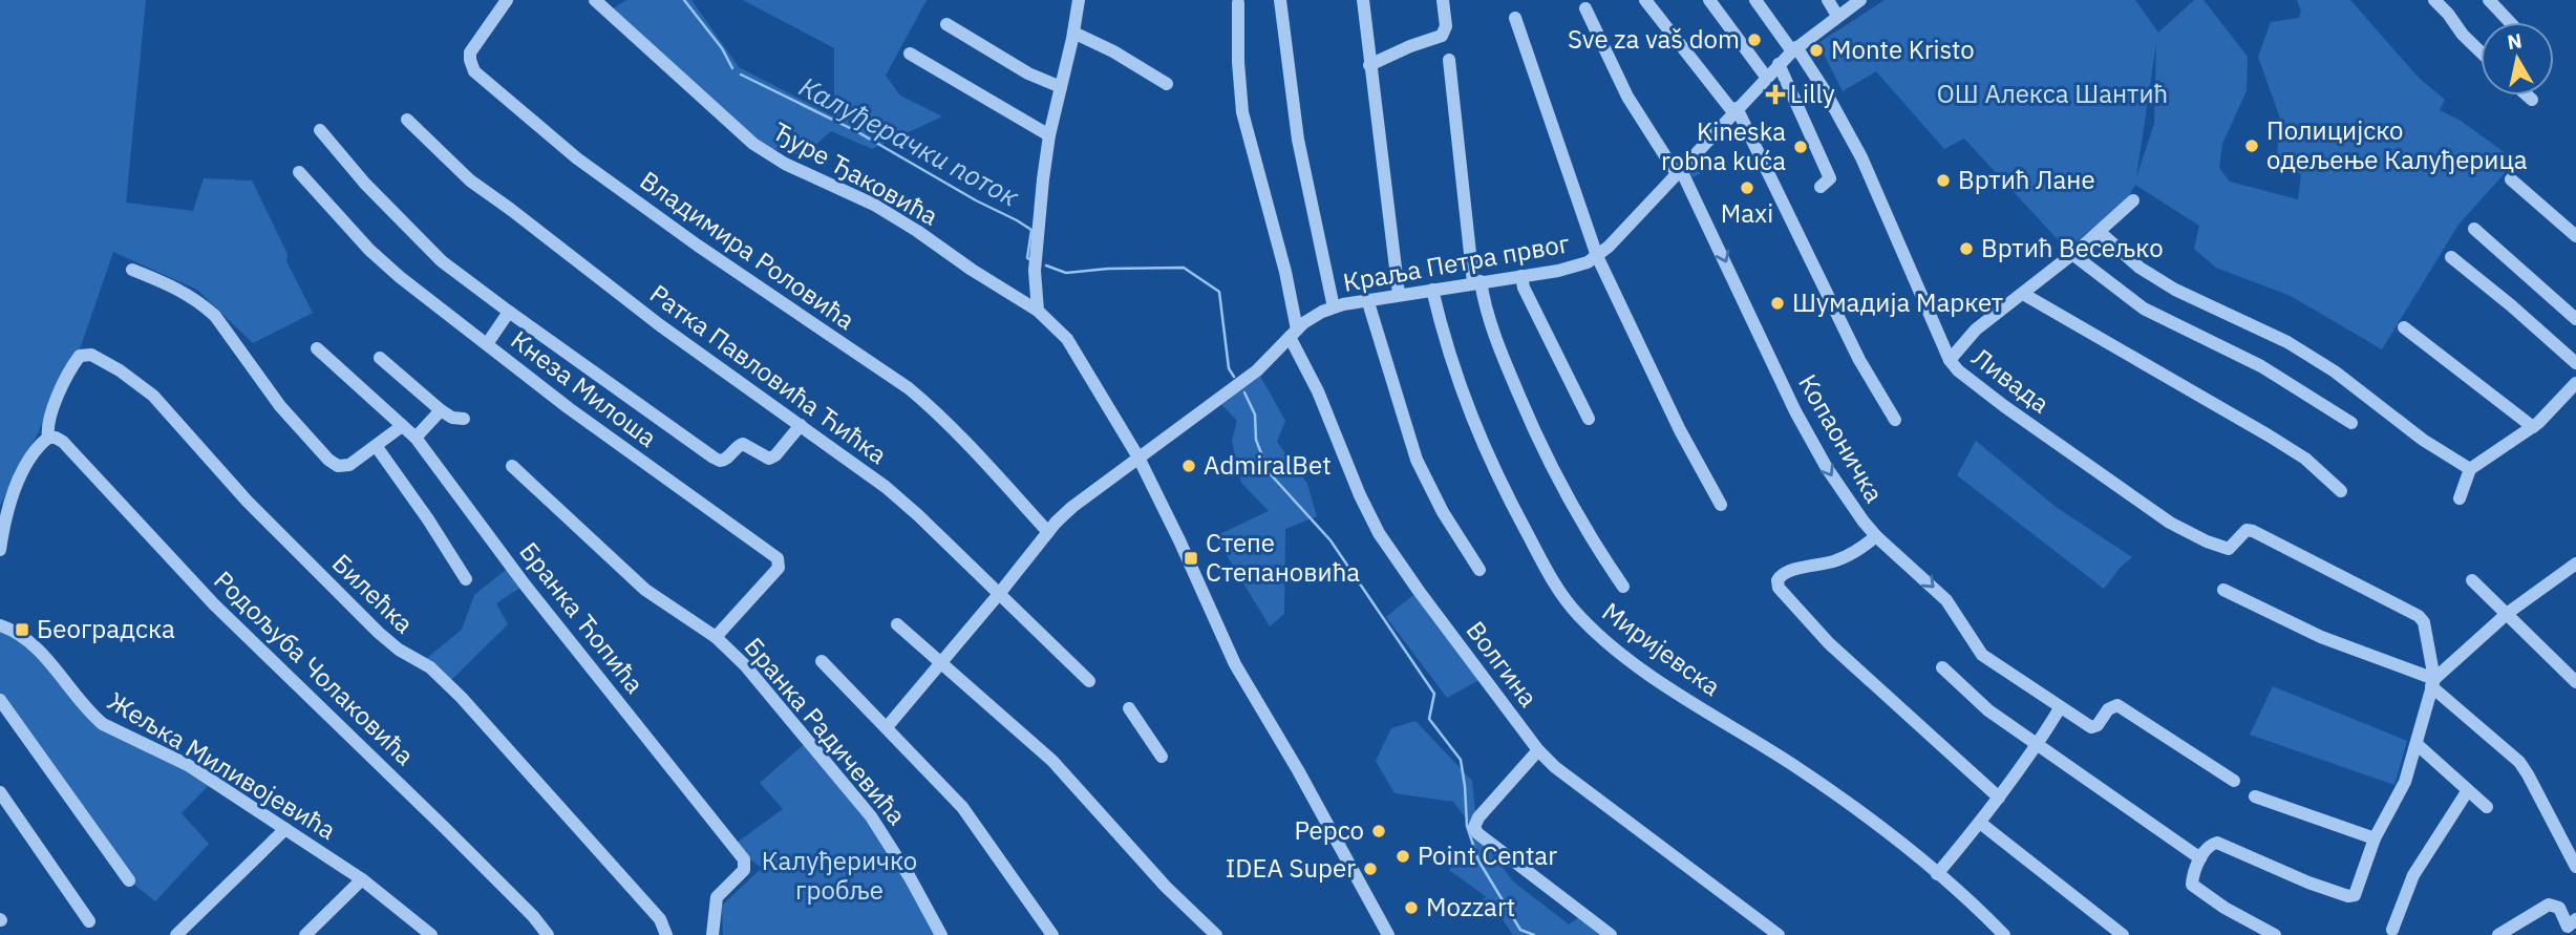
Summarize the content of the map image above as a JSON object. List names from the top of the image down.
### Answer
{
  "streets": {
    "street": [
      "Ђуре Ђаковића",
      "Владимира Роловића",
      "Краља Петра првог",
      "Ратка Павловића Ћићка",
      "Ливада",
      "Кнеза Милоша",
      "Копаоничка",
      "Билећка",
      "Бранка Ћопића",
      "Миријевска",
      "Волгина",
      "Родољуба Чолаковића",
      "Бранка Радичевића",
      "Жељка Миливојевића"
    ]
  },
  "crossings": [
    ["Ђуре Ђаковића", "Краља Петра првог"],
    ["Владимира Роловића", "Краља Петра првог"],
    ["Краља Петра првог", "Ратка Павловића Ћићка"],
    ["Краља Петра првог", "Ливада"],
    ["Краља Петра првог", "Копаоничка"],
    ["Краља Петра првог", "Миријевска"],
    ["Краља Петра првог", "Волгина"],
    ["Ратка Павловића Ћићка", "Кнеза Милоша"],
    ["Кнеза Милоша", "Бранка Радичевића"],
    ["Билећка", "Родољуба Чолаковића"]
  ],
  "water": ["Калуђерачки поток"],
  "parks": ["ОШ Алекса Шантић", "Калуђеричко гробље"],
  "places": {
    "other": [
      "Sve za vaš dom",
      "Monte Kristo",
      "Полицијско одељење Калуђерица",
      "Kineska robna kuća",
      "Вртић Лане",
      "Maxi",
      "Вртић Весељко",
      "Шумадија Маркет",
      "AdmiralBet",
      "Pepco",
      "Point Centar",
      "IDEA Super",
      "Mozzart"
    ],
    "health": ["Lilly"],
    "transit": ["Степе Степановића", "Београдска"]
  },
  "north": "top"
}
